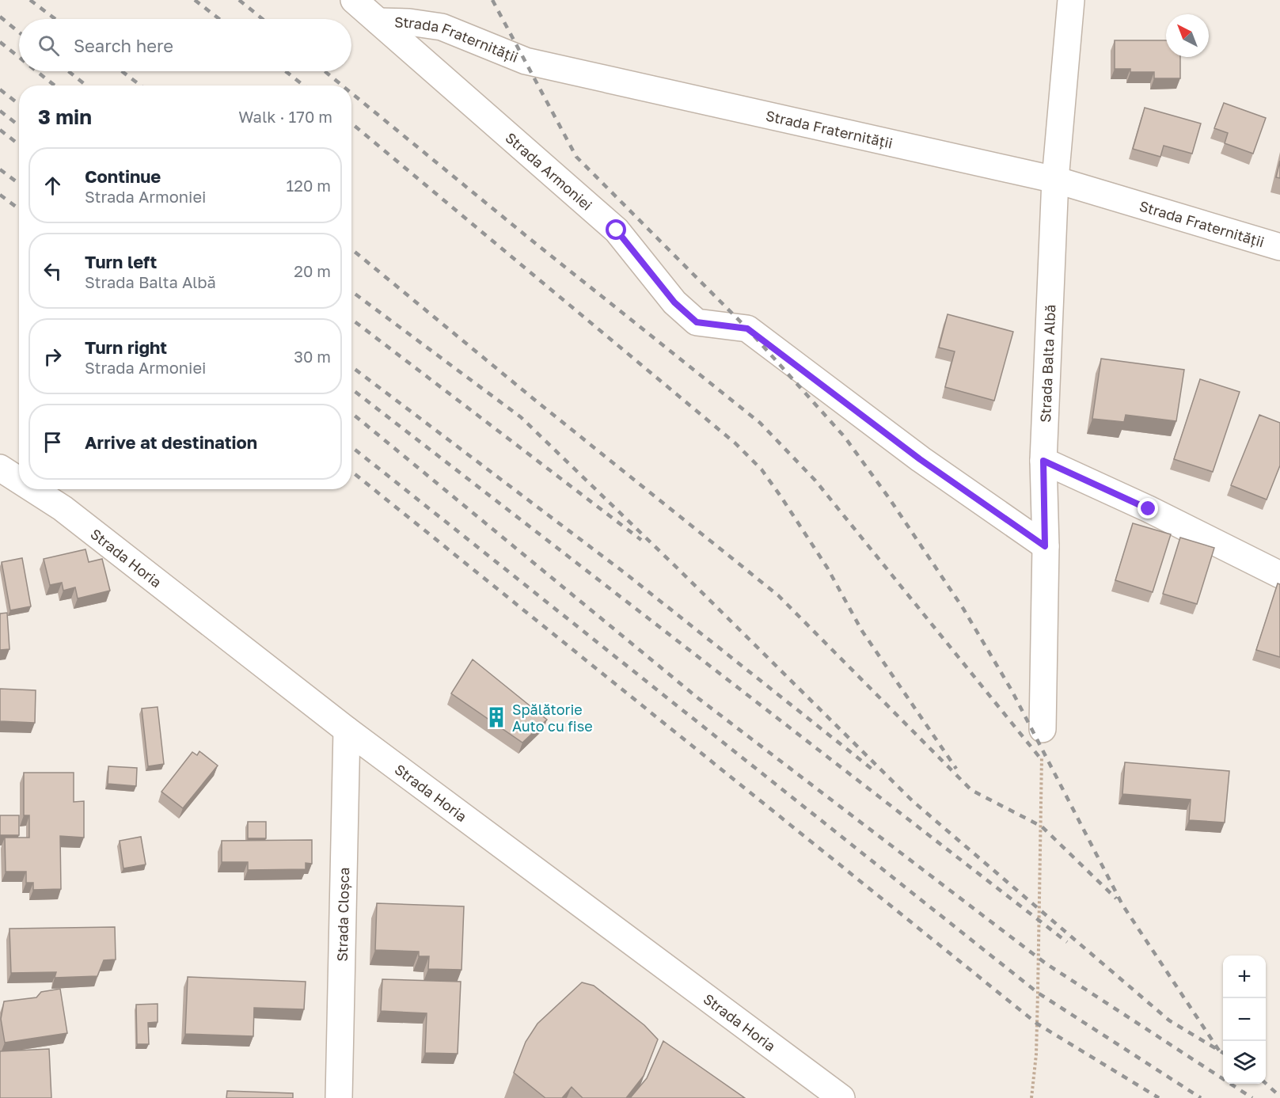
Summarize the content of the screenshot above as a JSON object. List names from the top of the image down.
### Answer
{
  "streets": {
    "street": [
      "Strada Fraternității",
      "Strada Armoniei",
      "Strada Balta Albă",
      "Strada Horia",
      "Strada Cloșca"
    ]
  },
  "crossings": [
    ["Strada Fraternității", "Strada Armoniei"],
    ["Strada Fraternității", "Strada Balta Albă"],
    ["Strada Armoniei", "Strada Balta Albă"],
    ["Strada Horia", "Strada Cloșca"]
  ],
  "places": {
    "building": ["Spălătorie Auto cu fise"]
  },
  "north": "top left",
  "page": {
    "search": "Search here",
    "heading": ["3 min", "Walk · 170 m"],
    "list": [
      ["Continue", "Strada Armoniei", "120 m"],
      ["Turn left", "Strada Balta Albă", "20 m"],
      ["Turn right", "Strada Armoniei", "30 m"],
      "Arrive at destination"
    ],
    "map_buttons": ["+", "−"]
  }
}
